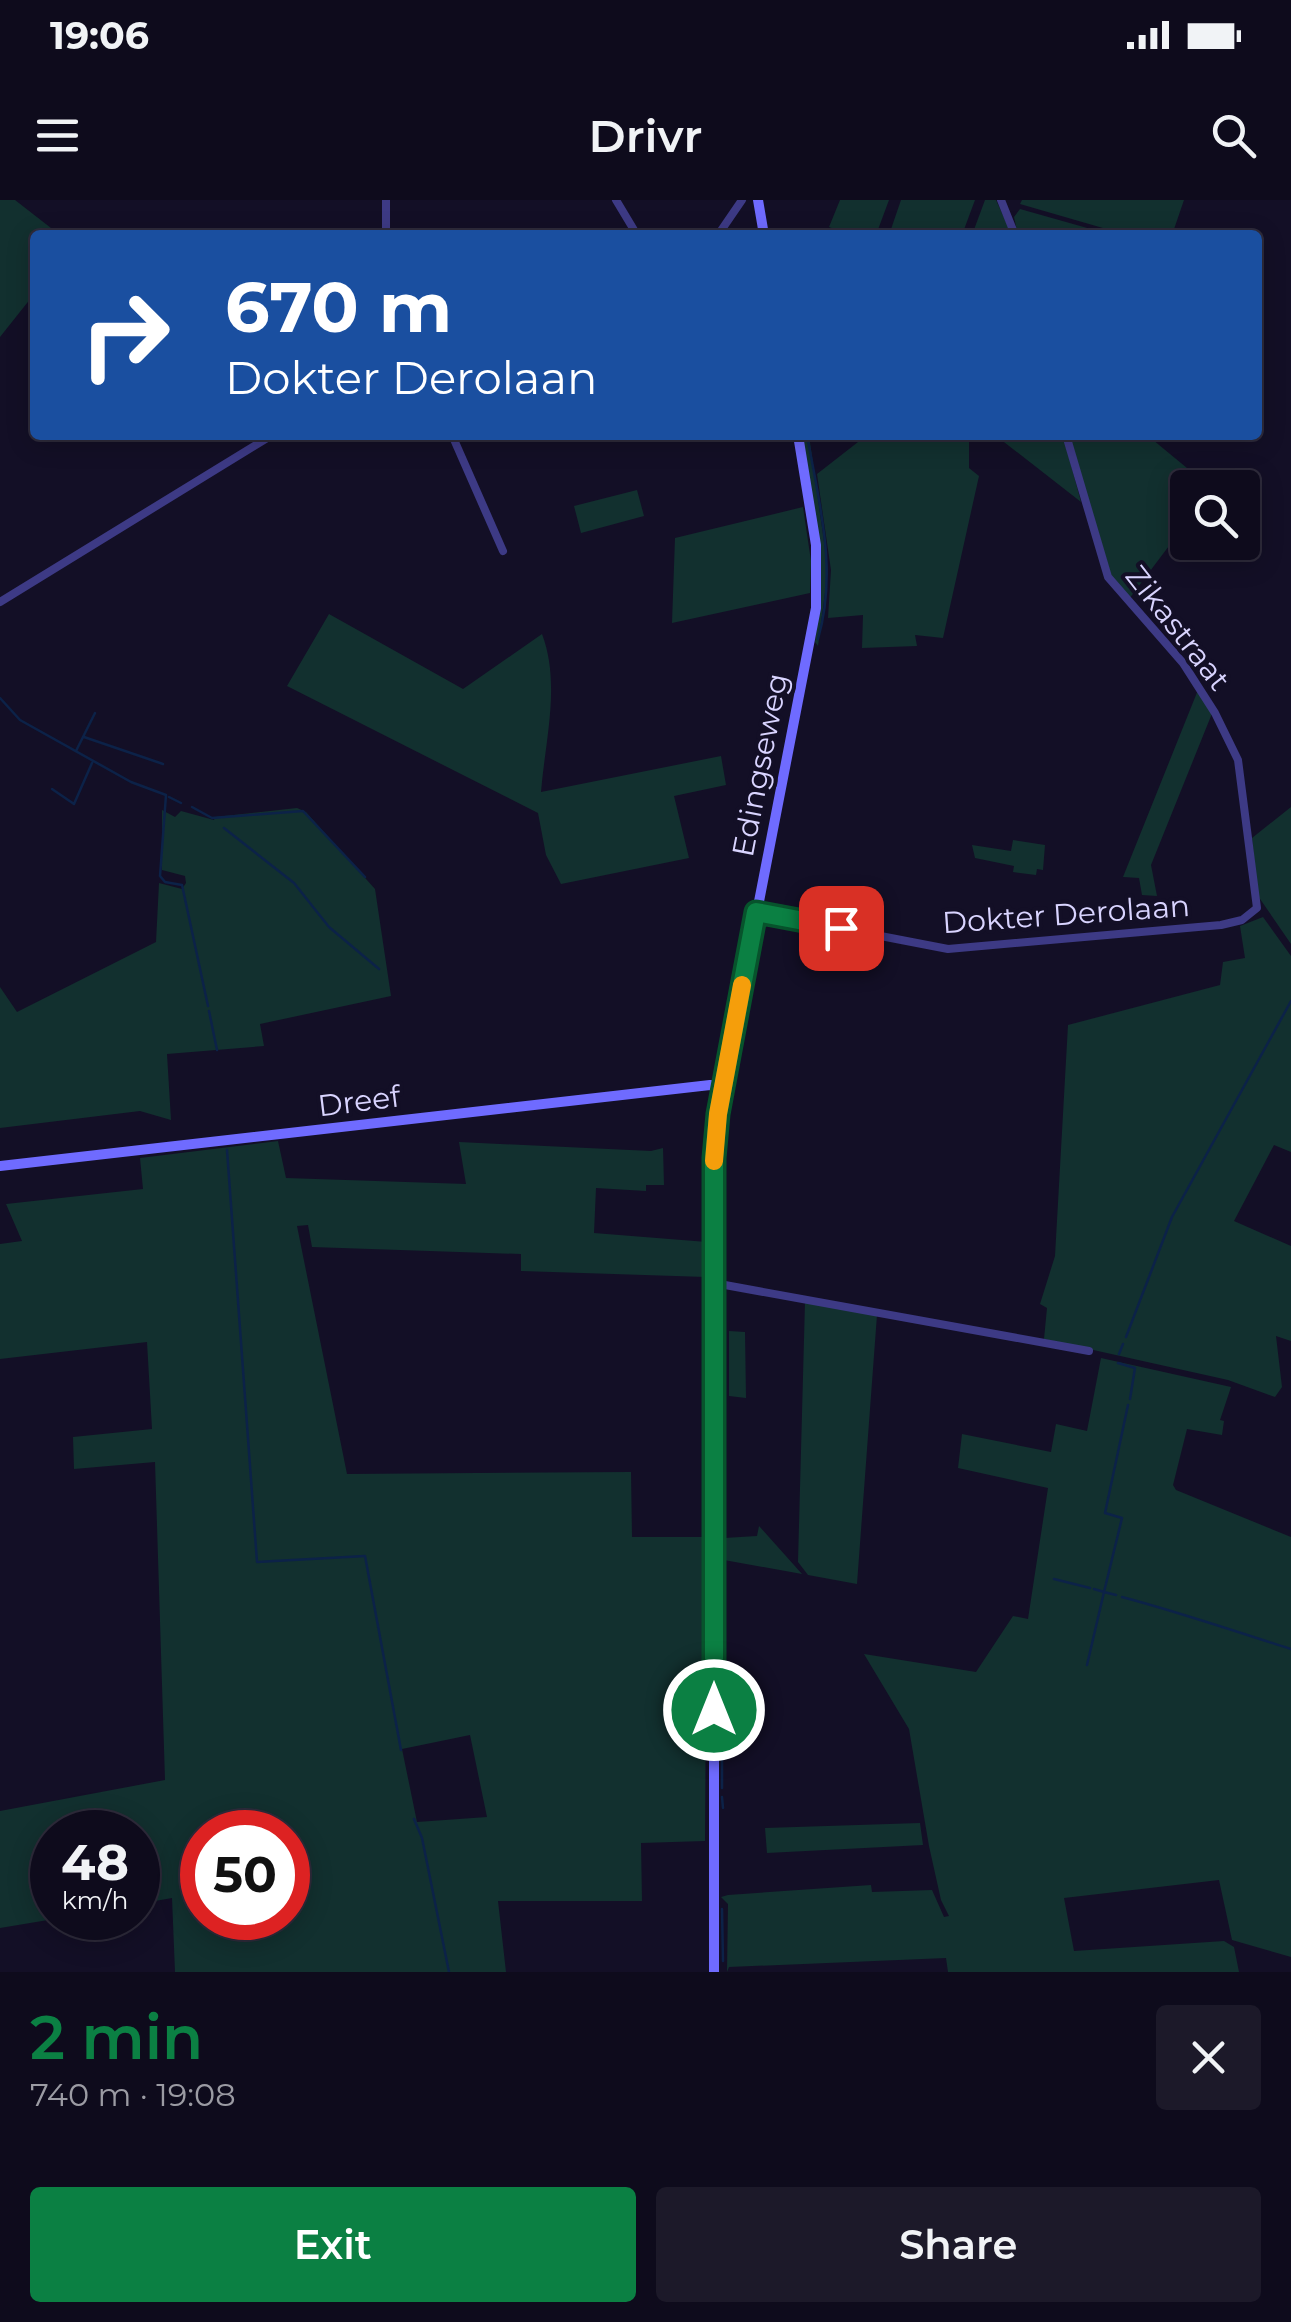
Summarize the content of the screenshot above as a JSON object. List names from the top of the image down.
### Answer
{
  "streets": {
    "main road": ["Edingseweg", "Dreef"],
    "street": ["Zikastraat", "Dokter Derolaan"]
  },
  "crossings": [
    ["Zikastraat", "Dokter Derolaan"],
    ["Edingseweg", "Dokter Derolaan"],
    ["Edingseweg", "Dreef"]
  ],
  "page": {
    "status": "19:06",
    "header": "Drivr",
    "turn": ["670 m", "Dokter Derolaan"],
    "speed": "48 km/h",
    "limit": "50",
    "heading": ["2 min", "740 m · 19:08"],
    "buttons": ["Exit", "Share"]
  }
}
